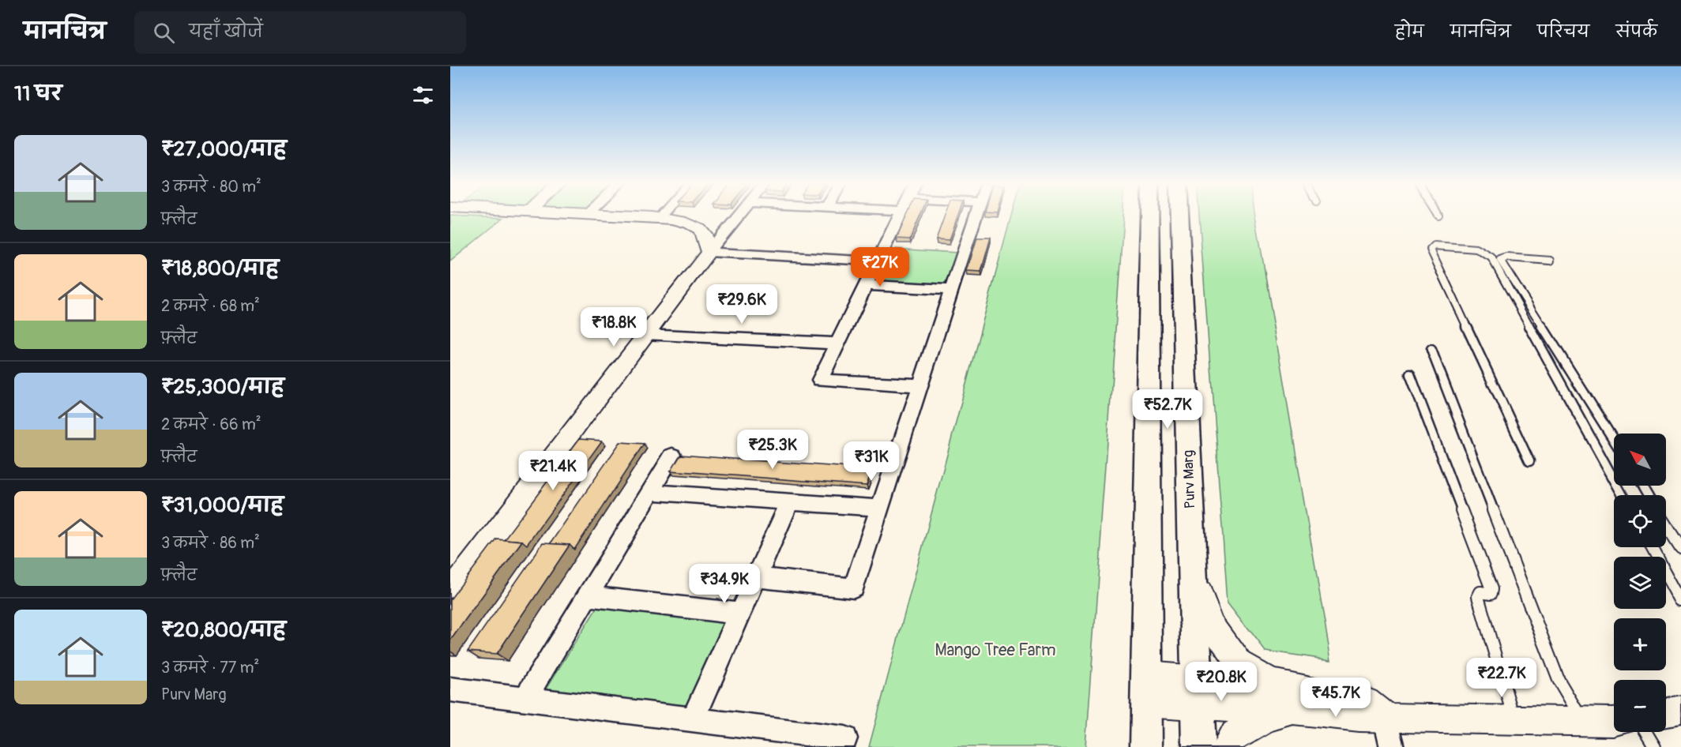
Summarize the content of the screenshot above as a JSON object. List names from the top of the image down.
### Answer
{
  "streets": {
    "main road": ["Purv Marg"]
  },
  "parks": ["Mango Tree Farm"],
  "north": "top left",
  "page": {
    "header": "मानचित्र",
    "search": "यहाँ खोजें",
    "nav": [
      "होम",
      "मानचित्र",
      "परिचय",
      "संपर्क"
    ],
    "heading": "11 घर",
    "list": [
      {
        "name": "₹27,000/माह",
        "note": "3 कमरे · 80 m² · फ़्लैट"
      },
      {
        "name": "₹18,800/माह",
        "note": "2 कमरे · 68 m² · फ़्लैट"
      },
      {
        "name": "₹25,300/माह",
        "note": "2 कमरे · 66 m² · फ़्लैट"
      },
      {
        "name": "₹31,000/माह",
        "note": "3 कमरे · 86 m² · फ़्लैट"
      },
      {
        "name": "₹20,800/माह",
        "note": "3 कमरे · 77 m² · Purv Marg"
      }
    ],
    "price": [
      "₹27K",
      "₹29.6K",
      "₹18.8K",
      "₹52.7K",
      "₹25.3K",
      "₹31K",
      "₹21.4K",
      "₹34.9K",
      "₹22.7K",
      "₹20.8K",
      "₹45.7K"
    ],
    "map_buttons": ["+", "−"]
  }
}
